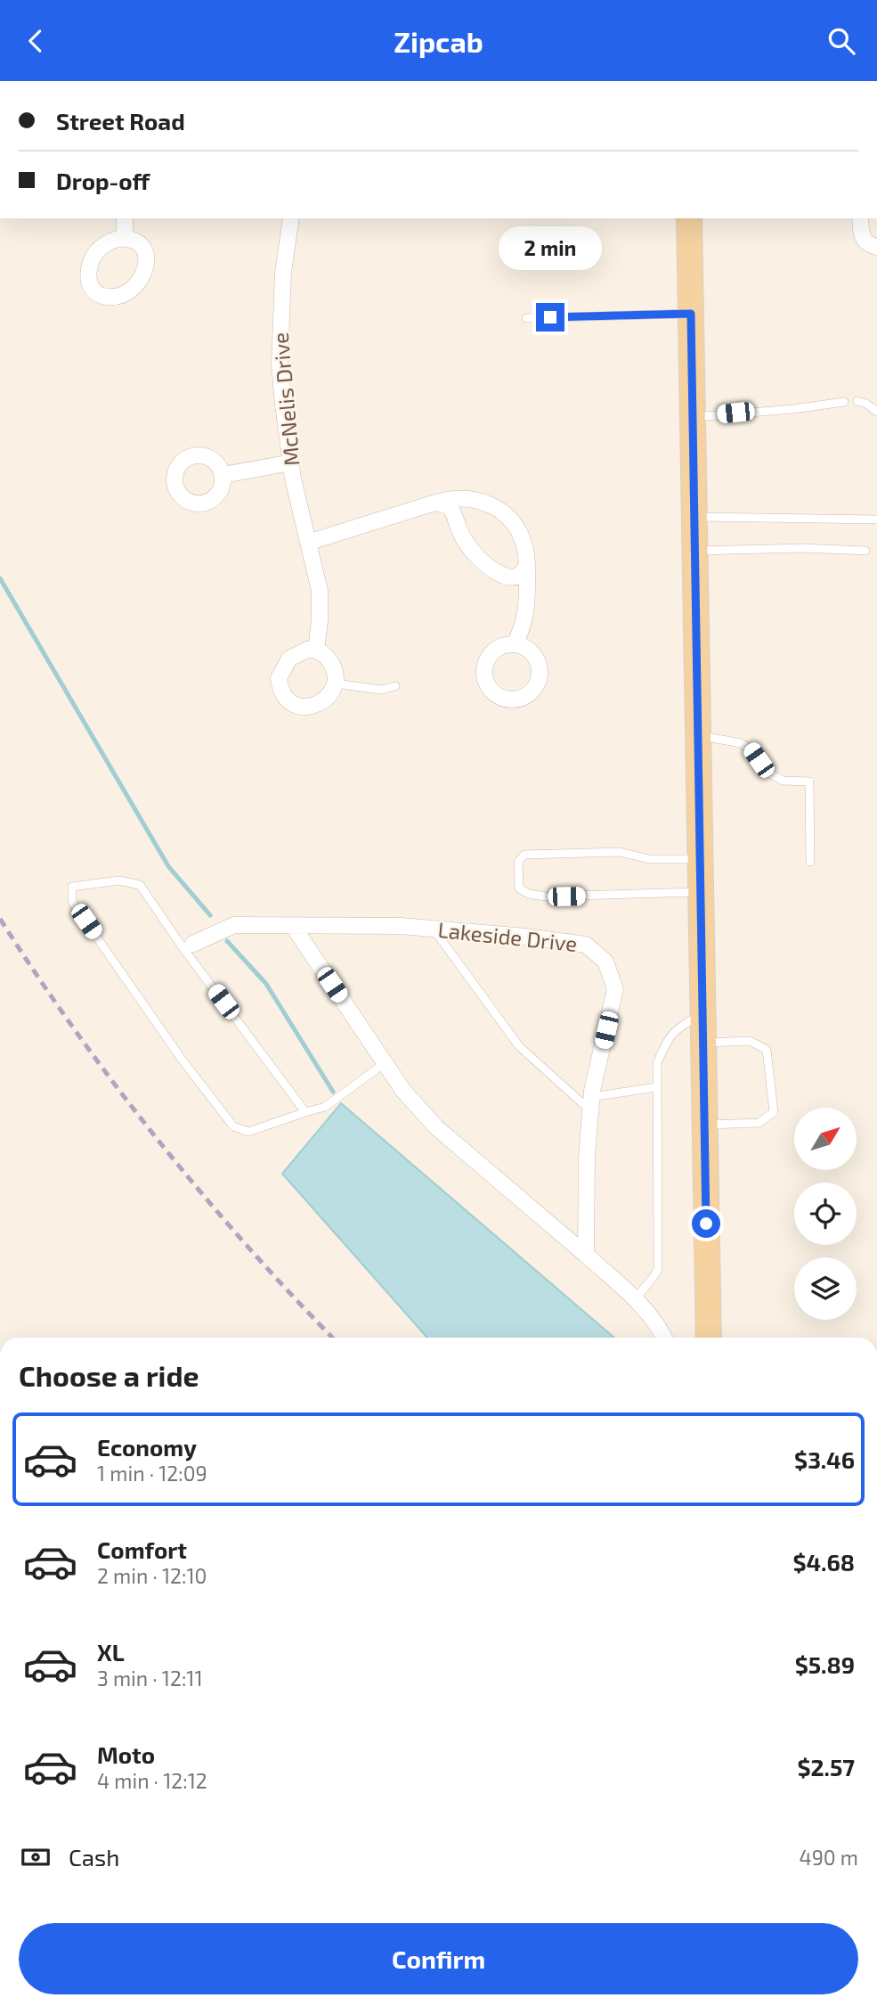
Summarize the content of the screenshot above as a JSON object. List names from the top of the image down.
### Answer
{
  "streets": {
    "street": ["McNelis Drive", "Lakeside Drive"]
  },
  "north": "top right",
  "page": {
    "header": "Zipcab",
    "banner": ["Street Road", "Drop-off"],
    "bubble": "2 min",
    "heading": "Choose a ride",
    "list": [
      {
        "name": "Economy",
        "note": "1 min · 12:09",
        "value": "$3.46"
      },
      {
        "name": "Comfort",
        "note": "2 min · 12:10",
        "value": "$4.68"
      },
      {
        "name": "XL",
        "note": "3 min · 12:11",
        "value": "$5.89"
      },
      {
        "name": "Moto",
        "note": "4 min · 12:12",
        "value": "$2.57"
      }
    ],
    "pay": ["Cash", "490 m"],
    "buttons": "Confirm"
  }
}
